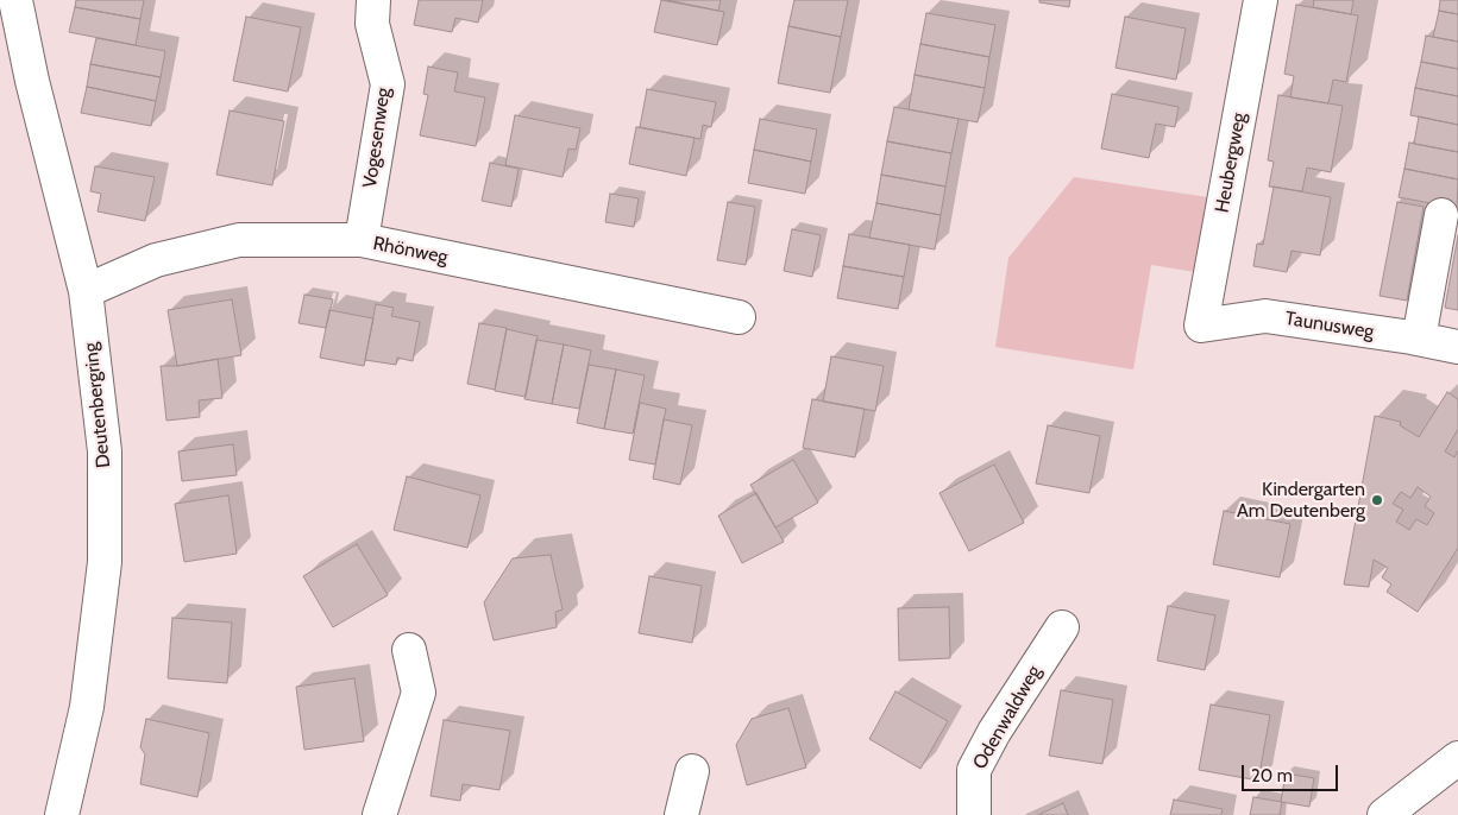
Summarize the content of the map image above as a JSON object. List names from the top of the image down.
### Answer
{
  "streets": {
    "street": [
      "Vogesenweg",
      "Heubergweg",
      "Rhönweg",
      "Taunusweg",
      "Deutenbergring",
      "Odenwaldweg"
    ]
  },
  "crossings": [
    ["Vogesenweg", "Rhönweg"],
    ["Heubergweg", "Taunusweg"],
    ["Rhönweg", "Deutenbergring"]
  ],
  "places": ["Kindergarten Am Deutenberg"],
  "scale_bar": "20 m"
}
